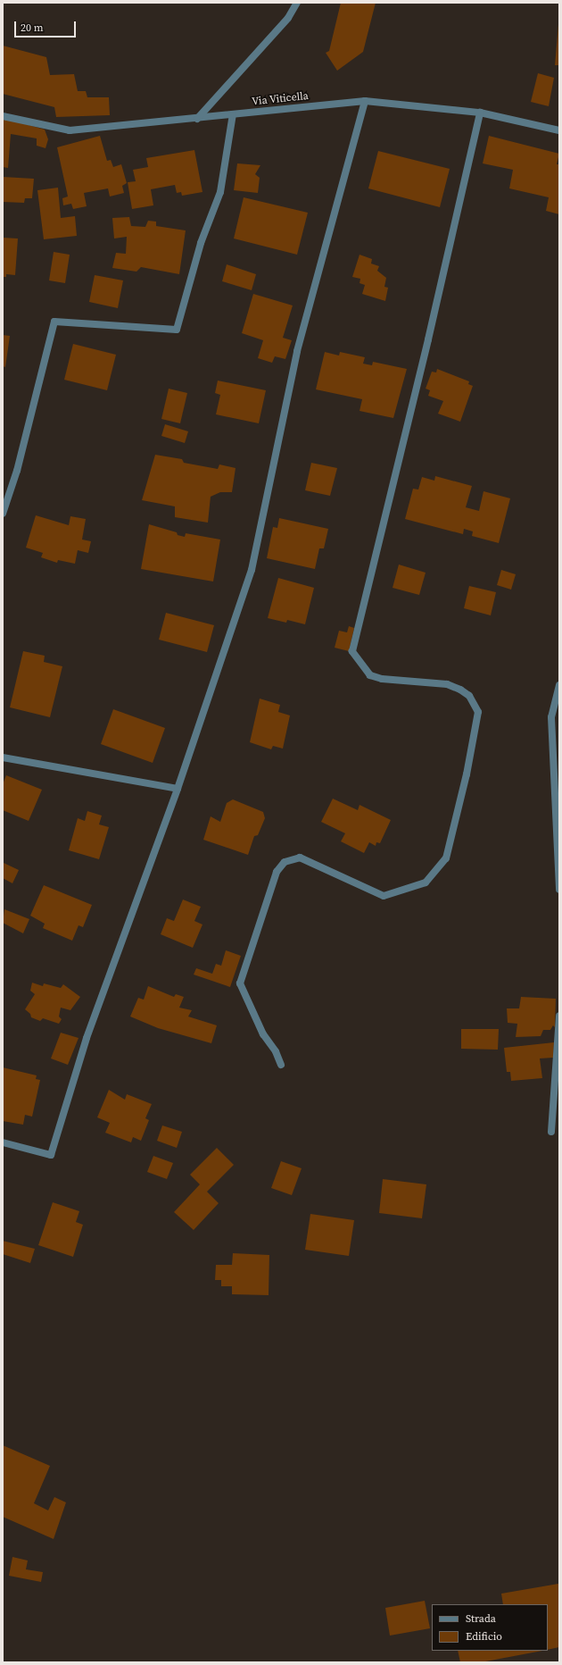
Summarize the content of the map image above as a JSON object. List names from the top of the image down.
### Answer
{
  "streets": {
    "street": ["Via Viticella"]
  },
  "legend": ["Strada", "Edificio"],
  "scale_bar": "20 m"
}
